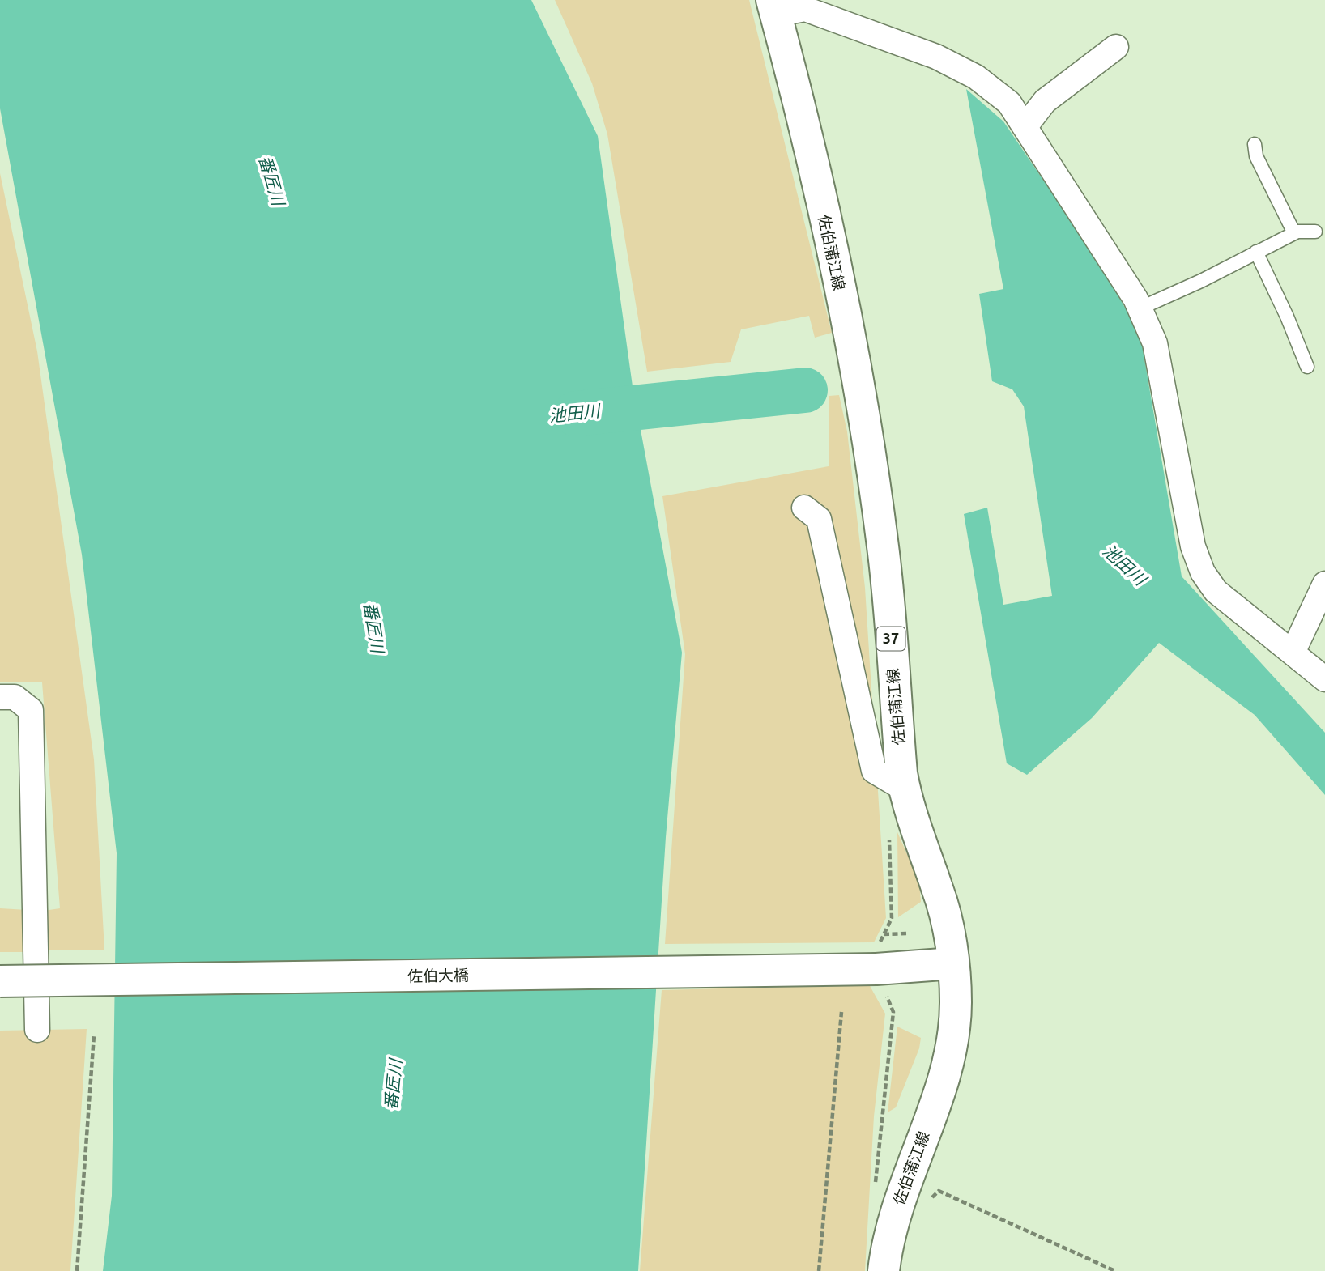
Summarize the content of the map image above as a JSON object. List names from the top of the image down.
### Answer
{
  "streets": {
    "main road": ["佐伯蒲江線", "37", "佐伯大橋"]
  },
  "crossings": [
    ["佐伯蒲江線", "佐伯大橋"]
  ],
  "water": ["番匠川", "池田川"]
}
